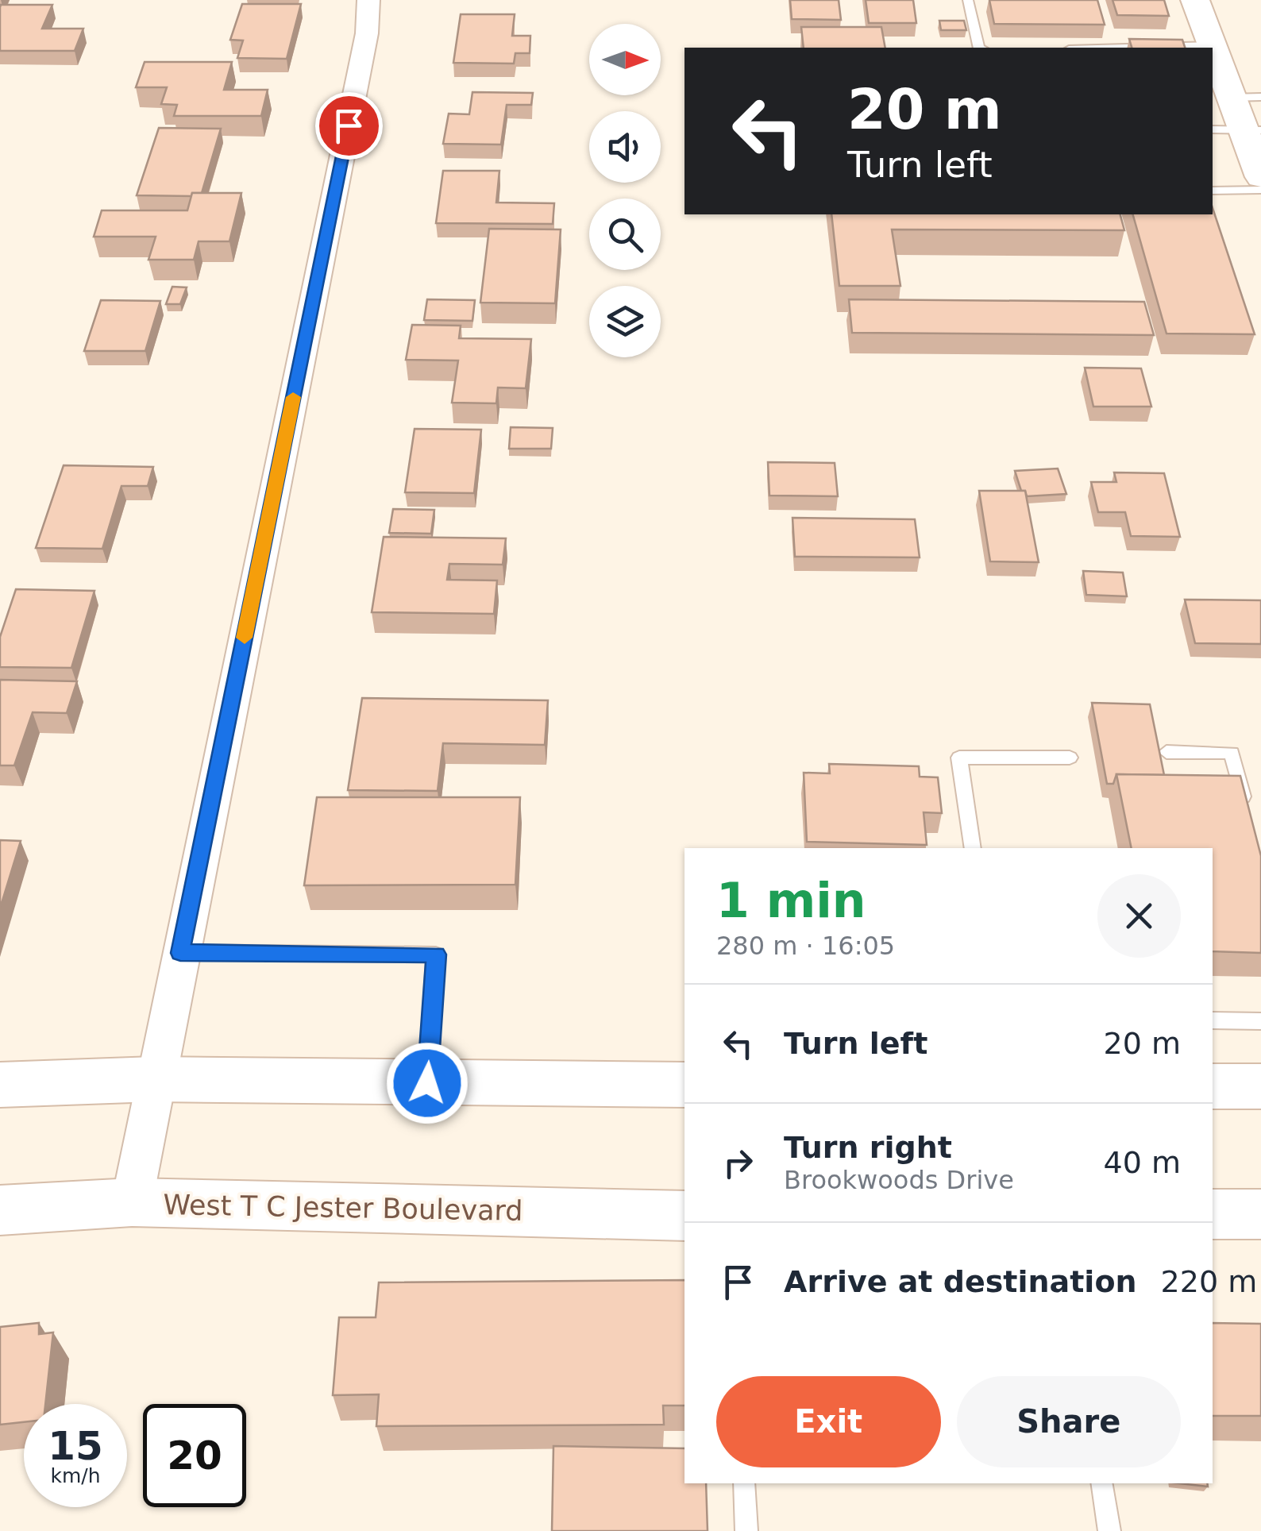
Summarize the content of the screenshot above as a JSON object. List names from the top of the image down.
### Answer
{
  "streets": {
    "main road": ["West T C Jester Boulevard"]
  },
  "north": "right",
  "page": {
    "turn": ["20 m", "Turn left"],
    "heading": ["1 min", "280 m · 16:05"],
    "list": [
      {
        "name": "Turn left",
        "value": "20 m"
      },
      {
        "name": "Turn right",
        "note": "Brookwoods Drive",
        "value": "40 m"
      },
      {
        "name": "Arrive at destination",
        "value": "220 m"
      }
    ],
    "buttons": ["Exit", "Share"],
    "speed": "15 km/h",
    "limit": "20"
  }
}
